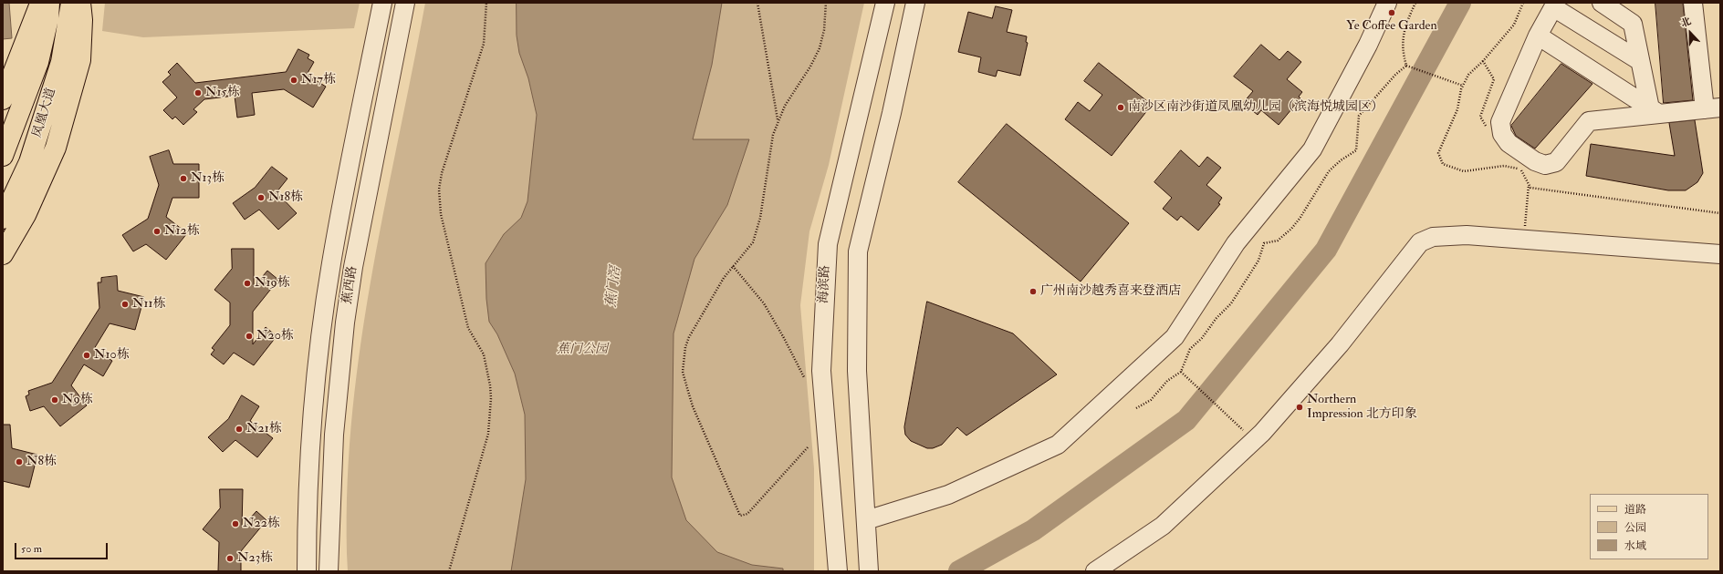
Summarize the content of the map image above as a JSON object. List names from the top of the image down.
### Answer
{
  "streets": {
    "main road": ["凤凰大道"],
    "street": ["海滨路", "蕉西路"]
  },
  "water": ["蕉门滘"],
  "parks": ["蕉门公园"],
  "places": [
    "Ye Coffee Garden",
    "N17栋",
    "N15栋",
    "南沙区南沙街道凤凰幼儿园（滨海悦城园区）",
    "N13栋",
    "N18栋",
    "N12栋",
    "N19栋",
    "广州南沙越秀喜来登酒店",
    "N11栋",
    "N20栋",
    "N10栋",
    "N9栋",
    "Northern Impression 北方印象",
    "N21栋",
    "N8栋",
    "N22栋",
    "N23栋"
  ],
  "legend": ["道路", "公园", "水域"],
  "scale_bar": "50 m",
  "north": "top"
}
